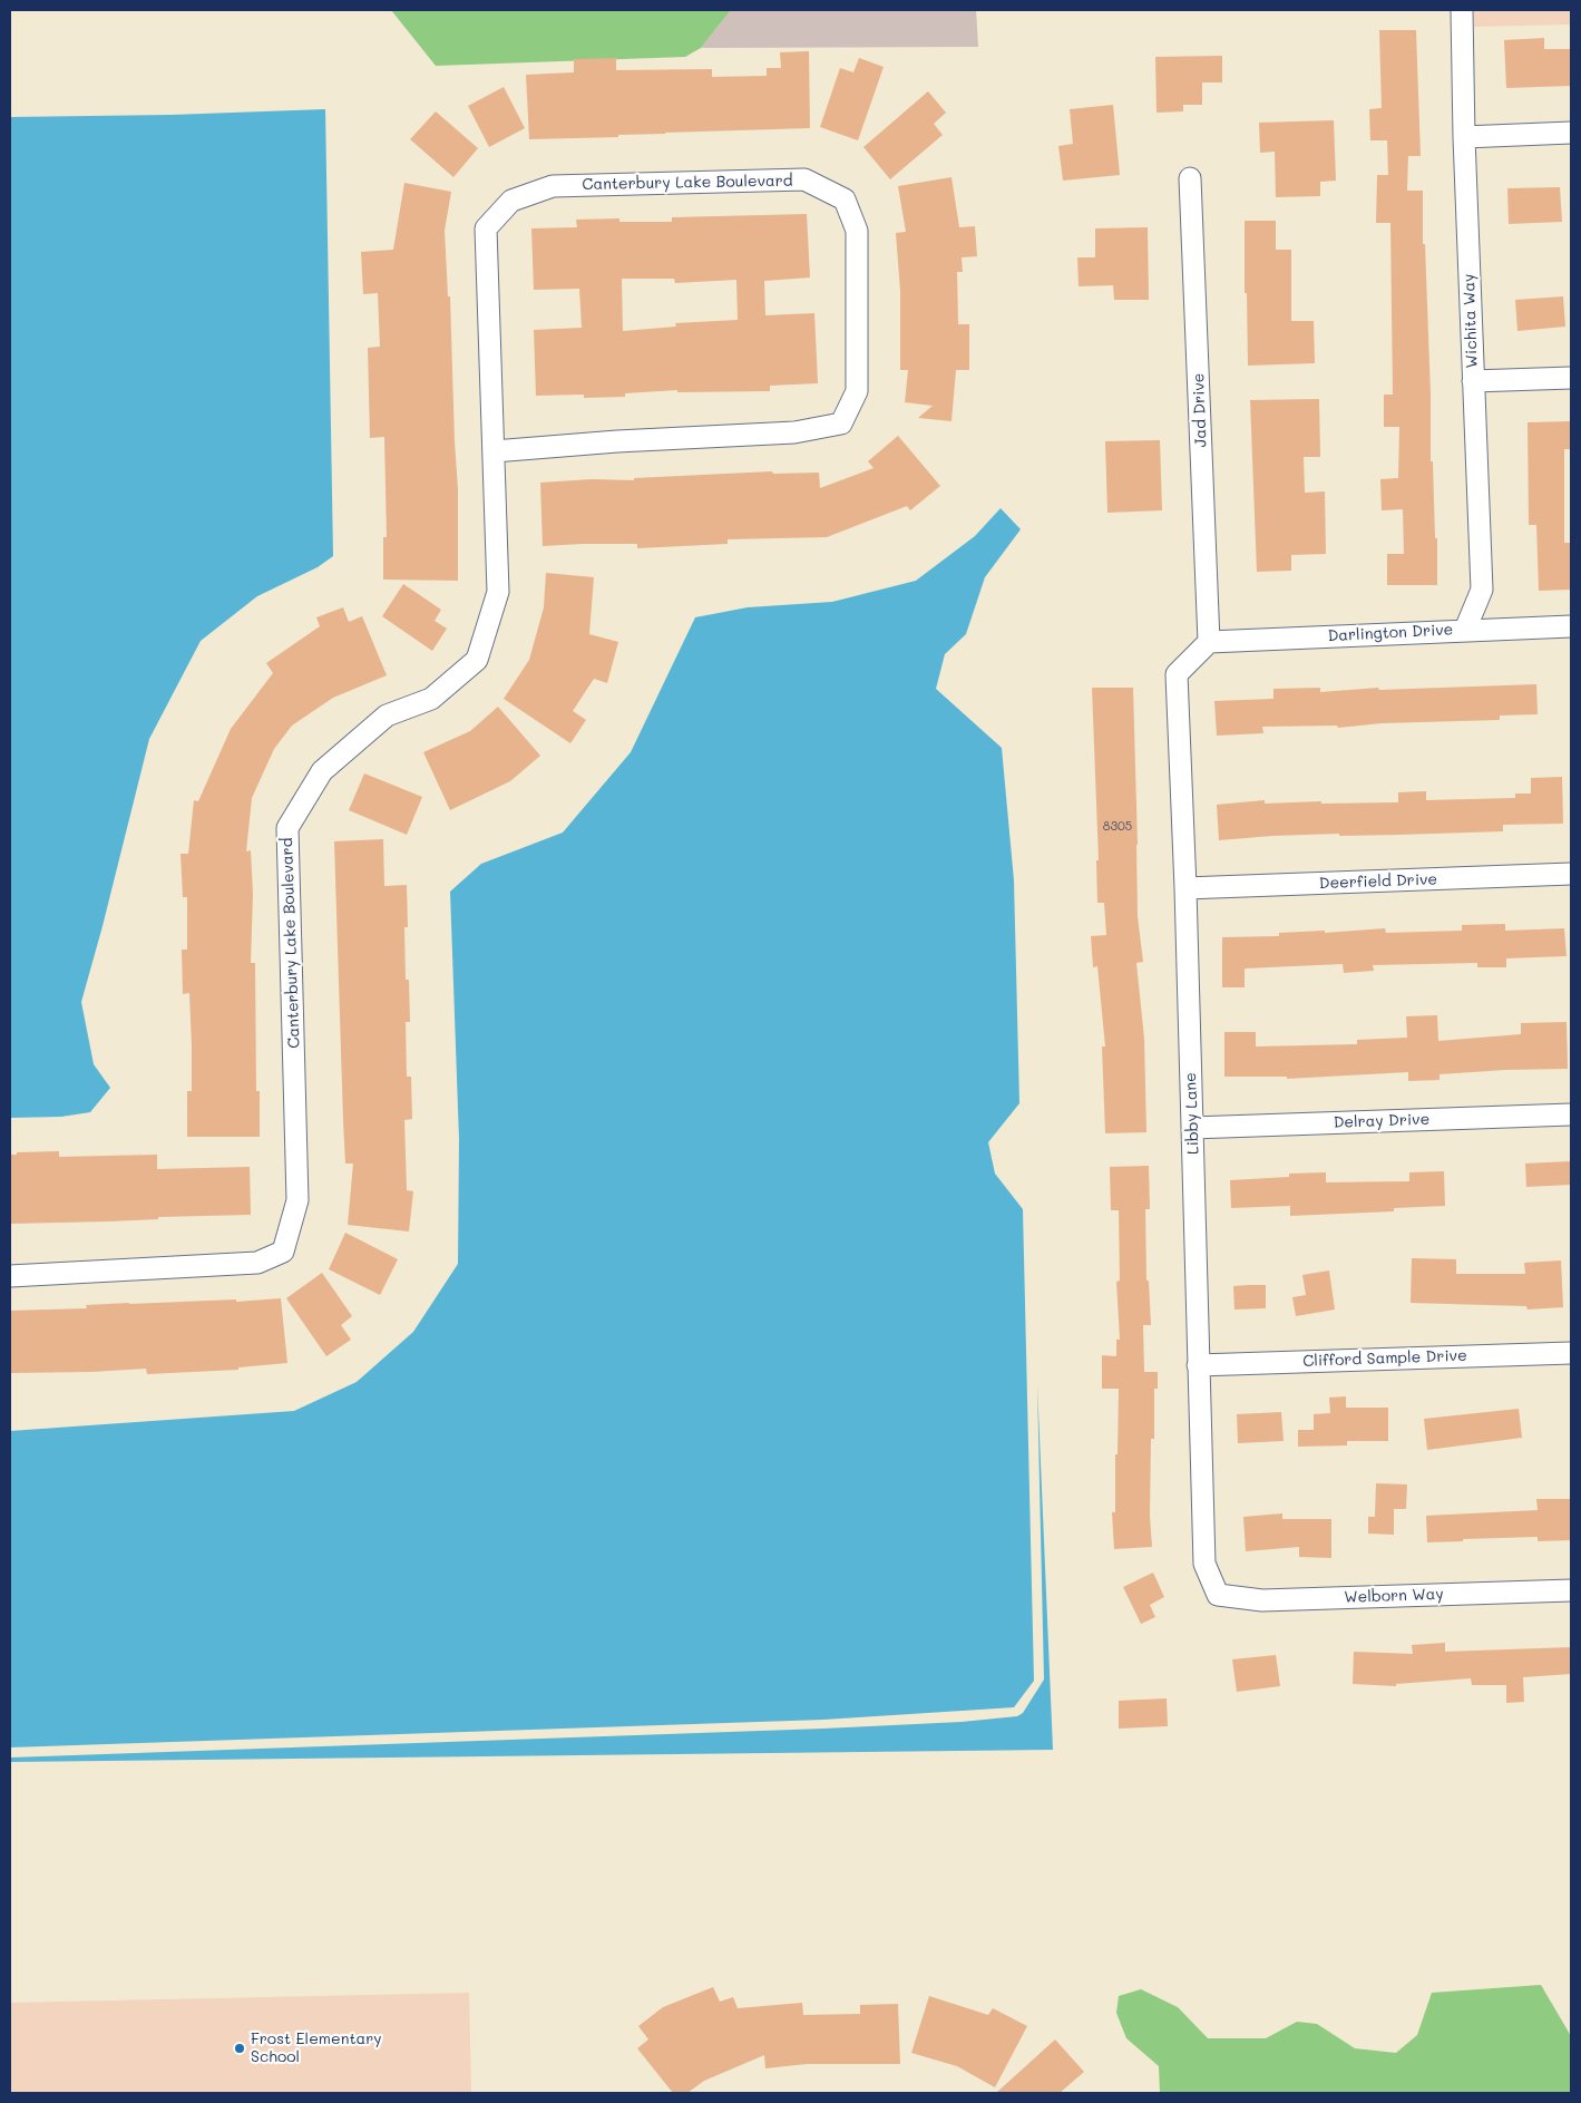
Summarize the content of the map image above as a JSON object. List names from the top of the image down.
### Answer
{
  "streets": {
    "street": [
      "Canterbury Lake Boulevard",
      "Wichita Way",
      "Jad Drive",
      "Darlington Drive",
      "Deerfield Drive",
      "Libby Lane",
      "Delray Drive",
      "Clifford Sample Drive",
      "Welborn Way"
    ]
  },
  "crossings": [
    ["Wichita Way", "Darlington Drive"],
    ["Jad Drive", "Darlington Drive"],
    ["Jad Drive", "Libby Lane"],
    ["Darlington Drive", "Libby Lane"],
    ["Deerfield Drive", "Libby Lane"],
    ["Libby Lane", "Delray Drive"],
    ["Libby Lane", "Clifford Sample Drive"],
    ["Libby Lane", "Welborn Way"]
  ],
  "places": ["Frost Elementary School"],
  "house_numbers": ["8305"]
}
